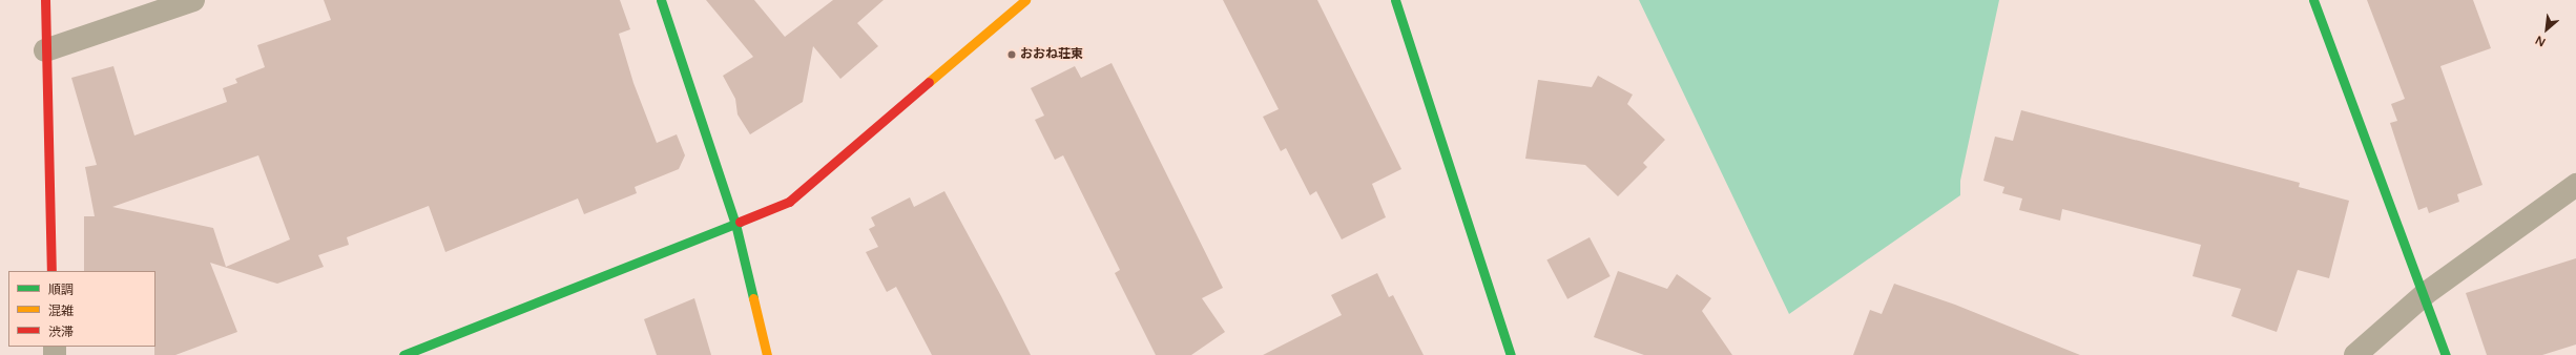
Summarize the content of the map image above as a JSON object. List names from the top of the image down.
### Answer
{
  "places": ["おおね荘東"],
  "legend": ["順調", "混雑", "渋滞"],
  "north": "bottom left"
}
